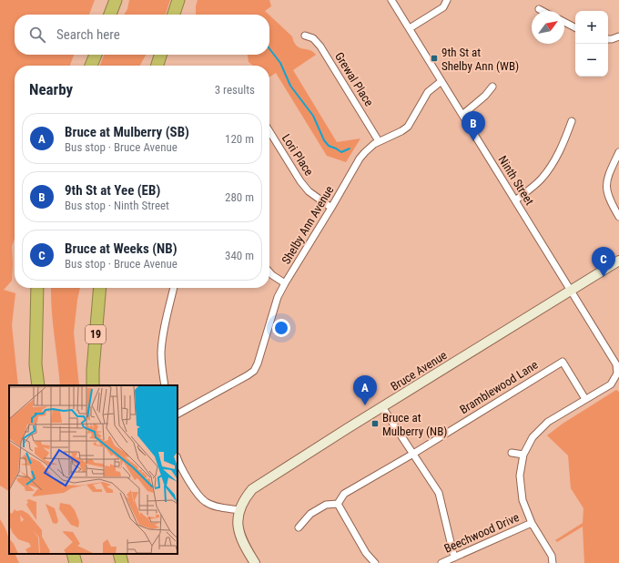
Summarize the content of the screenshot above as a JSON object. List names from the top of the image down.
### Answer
{
  "streets": {
    "highway": ["19"],
    "street": [
      "Grewal Place",
      "Lori Place",
      "Ninth Street",
      "Shelby Ann Avenue",
      "Bruce Avenue",
      "Bramblewood Lane",
      "Beechwood Drive"
    ]
  },
  "crossings": [
    ["Grewal Place", "Shelby Ann Avenue"],
    ["Lori Place", "Shelby Ann Avenue"],
    ["Ninth Street", "Shelby Ann Avenue"],
    ["Ninth Street", "Bruce Avenue"],
    ["Ninth Street", "Bramblewood Lane"]
  ],
  "places": {
    "transit": ["9th St at Shelby Ann (WB)", "Bruce at Mulberry (NB)"]
  },
  "north": "top right",
  "page": {
    "map_buttons": ["+", "−"],
    "search": "Search here",
    "heading": ["Nearby", "3 results"],
    "pins": ["B", "C", "A"],
    "list": [
      {
        "mark": "A",
        "name": "Bruce at Mulberry (SB)",
        "note": "Bus stop · Bruce Avenue",
        "value": "120 m"
      },
      {
        "mark": "B",
        "name": "9th St at Yee (EB)",
        "note": "Bus stop · Ninth Street",
        "value": "280 m"
      },
      {
        "mark": "C",
        "name": "Bruce at Weeks (NB)",
        "note": "Bus stop · Bruce Avenue",
        "value": "340 m"
      }
    ]
  }
}
